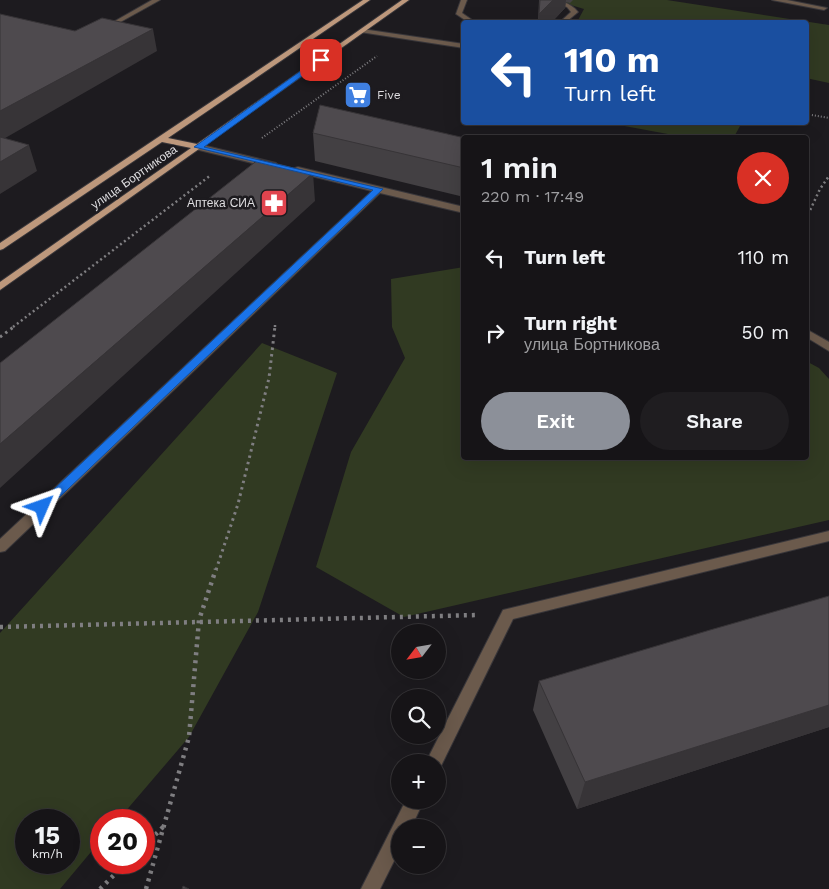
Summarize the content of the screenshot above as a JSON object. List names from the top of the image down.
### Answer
{
  "streets": {
    "main road": ["улица Бортникова"]
  },
  "places": {
    "supermarket": ["Five"],
    "pharmacy": ["Аптека СИА"]
  },
  "north": "bottom left",
  "page": {
    "turn": ["110 m", "Turn left"],
    "heading": ["1 min", "220 m · 17:49"],
    "list": [
      {
        "name": "Turn left",
        "value": "110 m"
      },
      {
        "name": "Turn right",
        "note": "улица Бортникова",
        "value": "50 m"
      }
    ],
    "buttons": ["Exit", "Share"],
    "map_buttons": ["+", "−"],
    "speed": "15 km/h",
    "limit": "20"
  }
}
